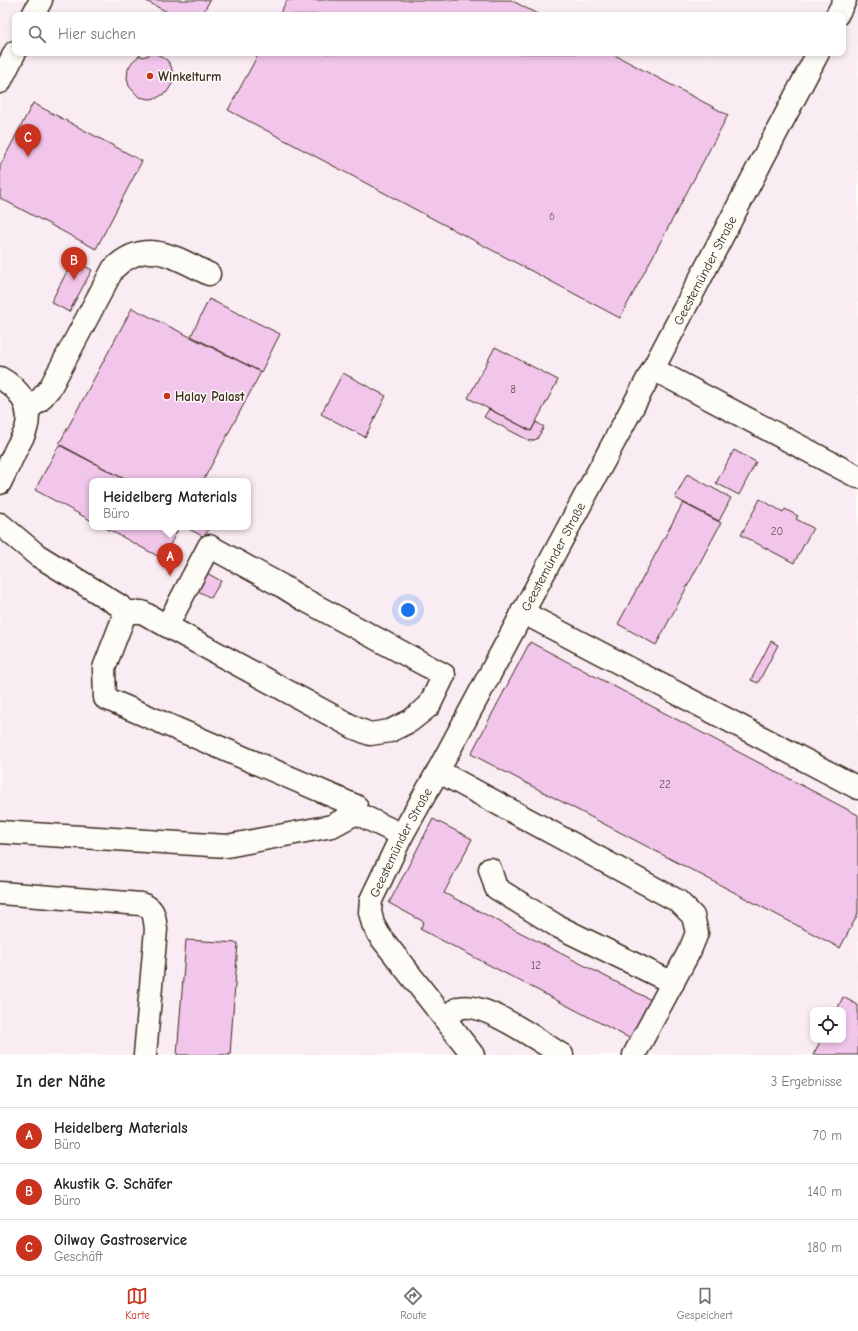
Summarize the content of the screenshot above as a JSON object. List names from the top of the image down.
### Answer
{
  "streets": {
    "street": ["Geestemünder Straße"]
  },
  "places": ["Winkelturm", "Halay Palast"],
  "house_numbers": [
    "6",
    "8",
    "20",
    "22",
    "12"
  ],
  "page": {
    "search": "Hier suchen",
    "pins": ["C", "B", "A"],
    "popup": ["Heidelberg Materials", "Büro"],
    "heading": ["In der Nähe", "3 Ergebnisse"],
    "list": [
      {
        "mark": "A",
        "name": "Heidelberg Materials",
        "note": "Büro",
        "value": "70 m"
      },
      {
        "mark": "B",
        "name": "Akustik G. Schäfer",
        "note": "Büro",
        "value": "140 m"
      },
      {
        "mark": "C",
        "name": "Oilway Gastroservice",
        "note": "Geschäft",
        "value": "180 m"
      }
    ],
    "nav": ["Karte", "Route", "Gespeichert"]
  }
}
